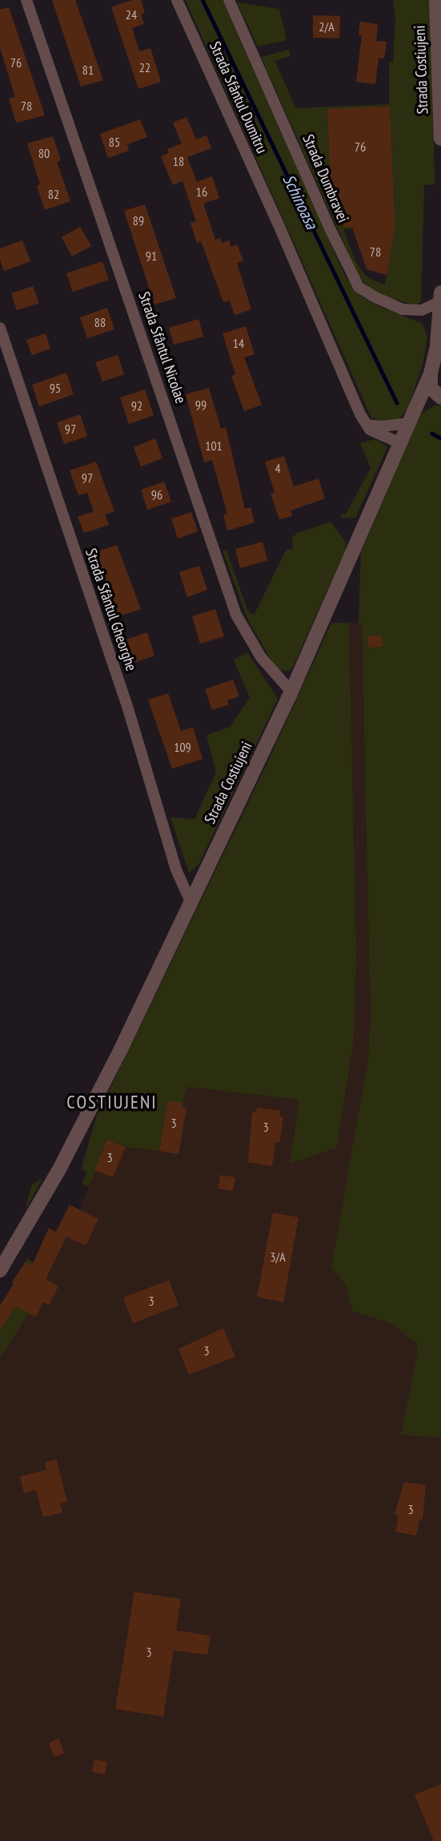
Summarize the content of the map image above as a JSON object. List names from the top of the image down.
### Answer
{
  "streets": {
    "street": [
      "Strada Costiujeni",
      "Strada Sfântul Dumitru",
      "Strada Dumbravei",
      "Strada Sfântul Nicolae",
      "Strada Sfântul Gheorghe"
    ]
  },
  "crossings": [
    ["Strada Costiujeni", "Strada Dumbravei"],
    ["Strada Costiujeni", "Strada Sfântul Nicolae"],
    ["Strada Costiujeni", "Strada Sfântul Gheorghe"]
  ],
  "districts": ["COSTIUJENI"],
  "water": ["Schinoasa"],
  "house_numbers": [
    "24",
    "2/A",
    "76",
    "22",
    "81",
    "78",
    "85",
    "76",
    "80",
    "18",
    "16",
    "82",
    "89",
    "78",
    "91",
    "88",
    "14",
    "95",
    "99",
    "92",
    "97",
    "101",
    "4",
    "97",
    "96",
    "109",
    "3",
    "3",
    "3",
    "3/A",
    "3",
    "3",
    "3",
    "3"
  ]
}
